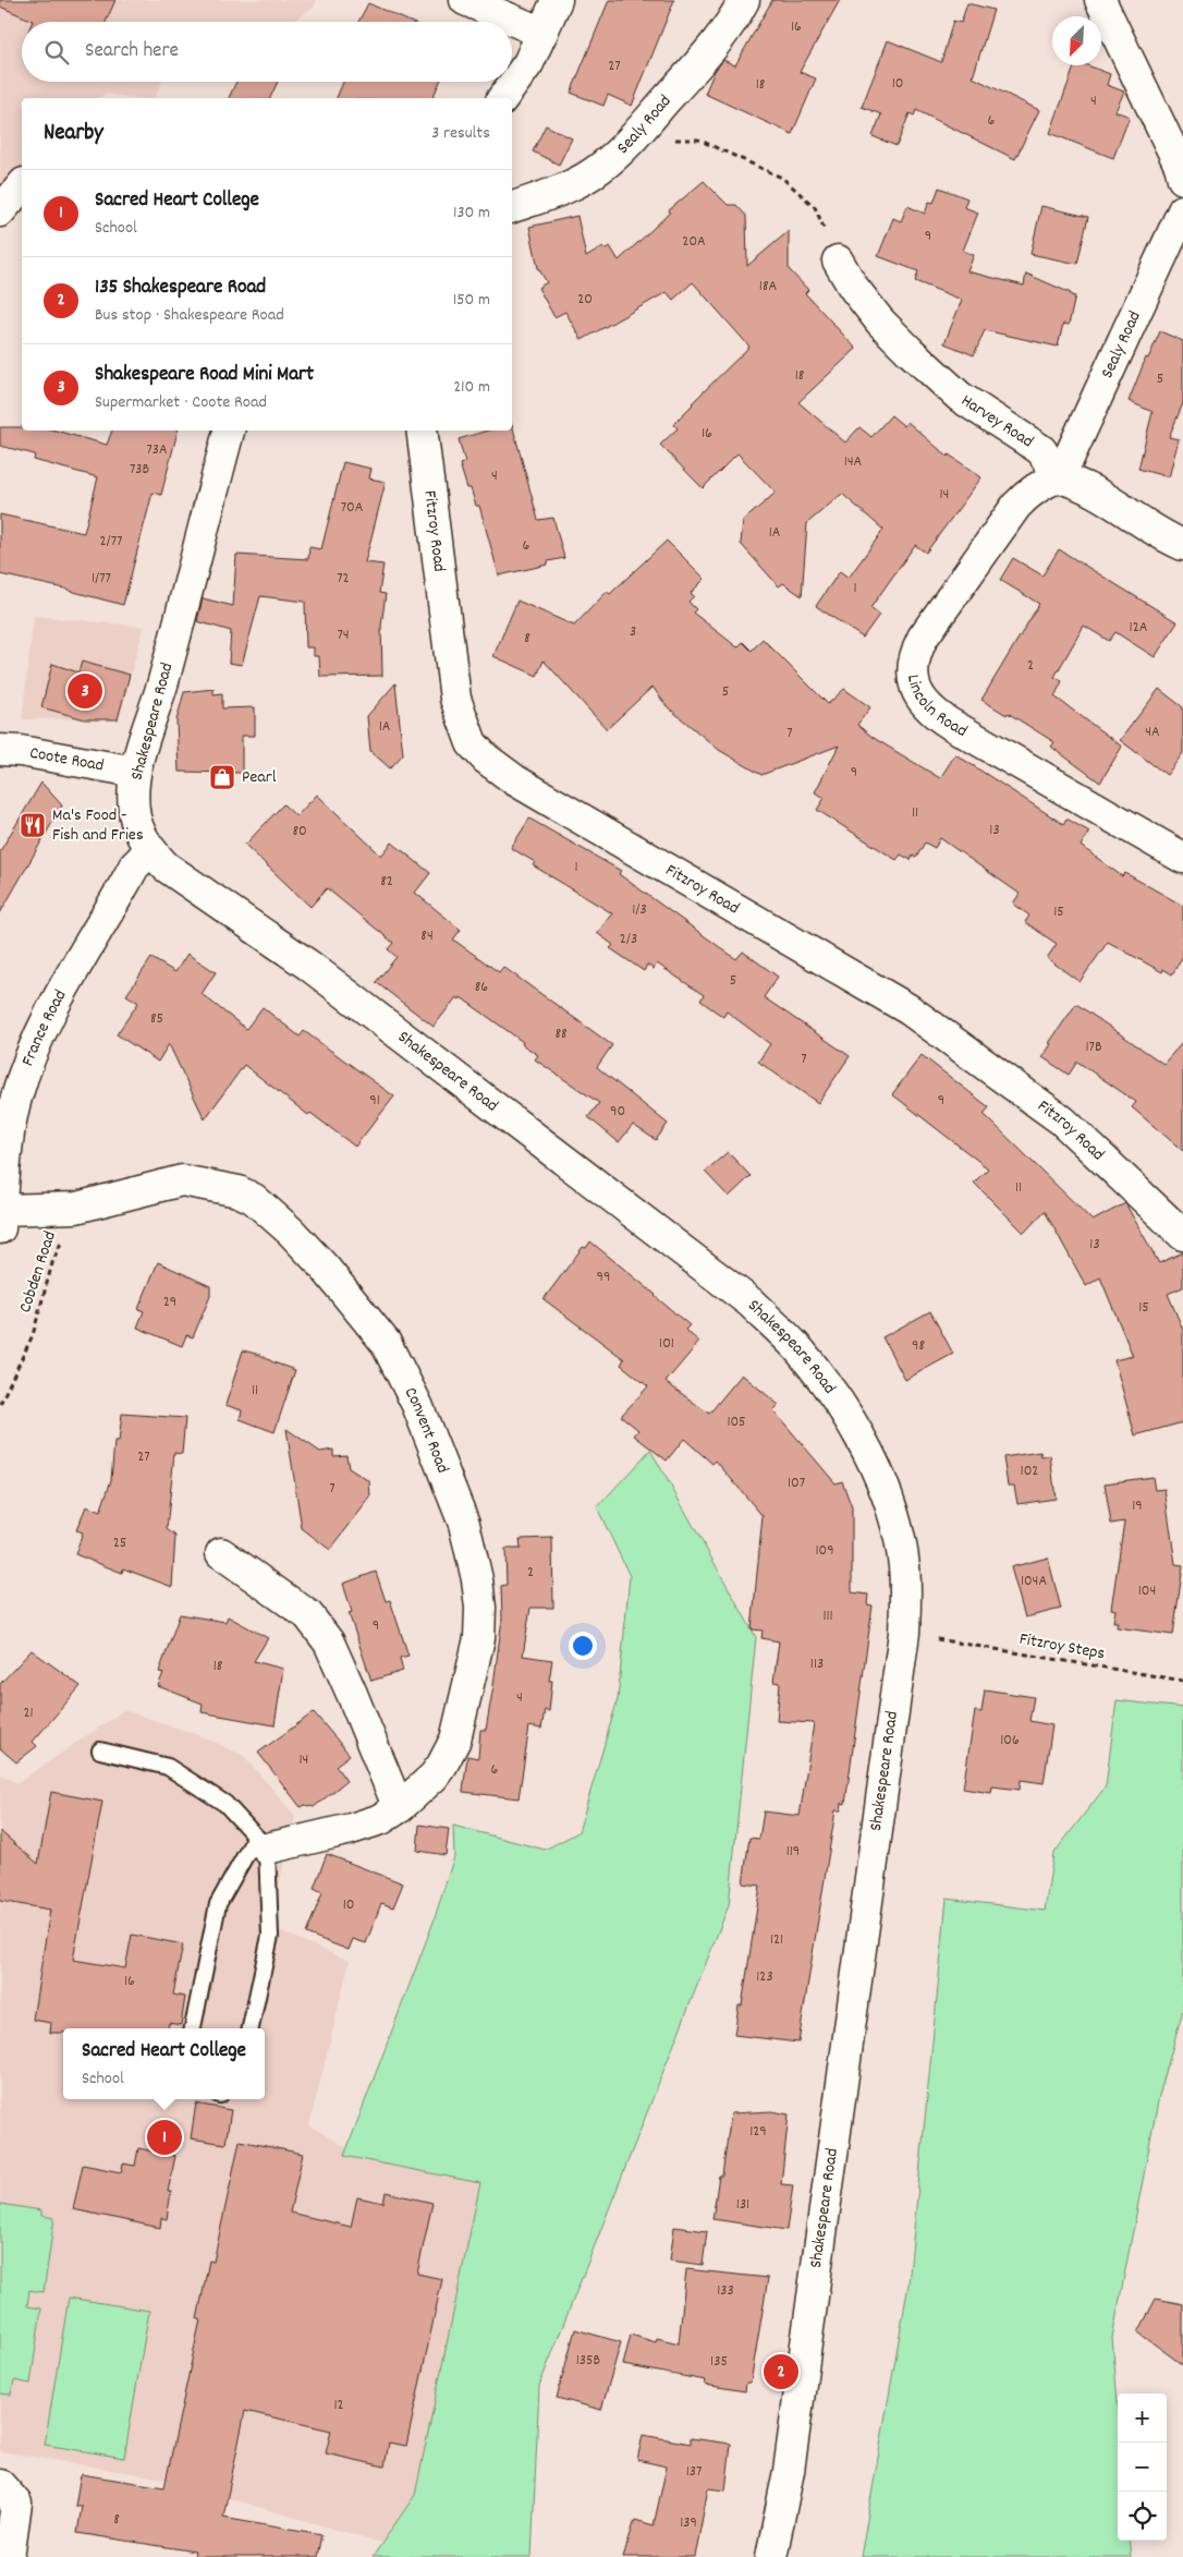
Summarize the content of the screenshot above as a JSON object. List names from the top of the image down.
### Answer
{
  "streets": {
    "street": [
      "Sealy Road",
      "Harvey Road",
      "Fitzroy Road",
      "Lincoln Road",
      "Shakespeare Road",
      "Coote Road",
      "France Road",
      "Convent Road"
    ],
    "path": ["Cobden Road", "Fitzroy Steps"]
  },
  "crossings": [
    ["Sealy Road", "Harvey Road"],
    ["Sealy Road", "Lincoln Road"],
    ["Harvey Road", "Lincoln Road"],
    ["Shakespeare Road", "Coote Road"],
    ["Shakespeare Road", "France Road"],
    ["France Road", "Convent Road"],
    ["Cobden Road", "Convent Road"]
  ],
  "places": {
    "shop": ["Pearl"],
    "restaurant": ["Ma's Food - Fish and Fries"]
  },
  "house_numbers": [
    "16",
    "27",
    "10",
    "18",
    "4",
    "6",
    "9",
    "20A",
    "18A",
    "20",
    "18",
    "5",
    "16",
    "73A",
    "14A",
    "73B",
    "4",
    "14",
    "70A",
    "1A",
    "2/77",
    "6",
    "1/77",
    "72",
    "1",
    "12A",
    "3",
    "74",
    "8",
    "2",
    "5",
    "1A",
    "4A",
    "7",
    "9",
    "11",
    "13",
    "80",
    "1",
    "82",
    "1/3",
    "15",
    "84",
    "2/3",
    "5",
    "86",
    "85",
    "88",
    "17B",
    "7",
    "91",
    "9",
    "90",
    "11",
    "13",
    "99",
    "29",
    "15",
    "101",
    "98",
    "11",
    "105",
    "27",
    "102",
    "107",
    "7",
    "19",
    "25",
    "109",
    "2",
    "104A",
    "104",
    "111",
    "9",
    "113",
    "18",
    "4",
    "21",
    "106",
    "14",
    "6",
    "119",
    "10",
    "121",
    "123",
    "16",
    "129",
    "131",
    "133",
    "135B",
    "135",
    "12",
    "137",
    "8",
    "139"
  ],
  "north": "bottom left",
  "page": {
    "search": "Search here",
    "heading": ["Nearby", "3 results"],
    "list": [
      {
        "mark": "1",
        "name": "Sacred Heart College",
        "note": "School",
        "value": "130 m"
      },
      {
        "mark": "2",
        "name": "135 Shakespeare Road",
        "note": "Bus stop · Shakespeare Road",
        "value": "150 m"
      },
      {
        "mark": "3",
        "name": "Shakespeare Road Mini Mart",
        "note": "Supermarket · Coote Road",
        "value": "210 m"
      }
    ],
    "pins": ["3", "1", "2"],
    "popup": ["Sacred Heart College", "School"],
    "map_buttons": ["+", "−"]
  }
}
